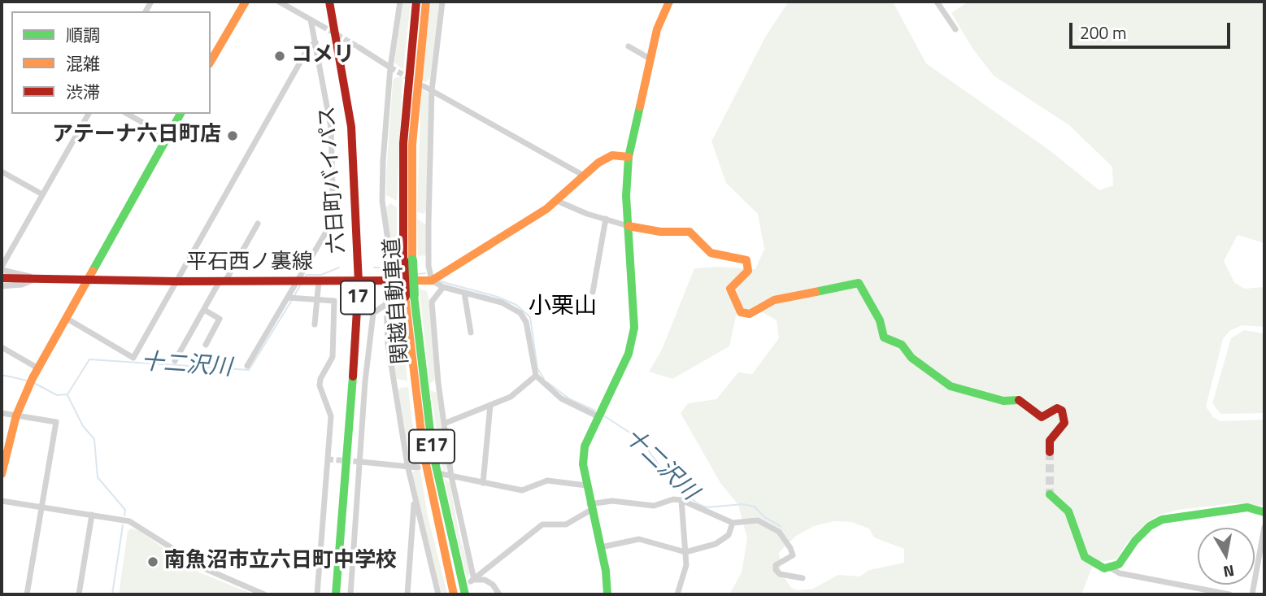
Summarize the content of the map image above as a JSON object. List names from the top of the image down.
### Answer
{
  "streets": {
    "main road": [
      "六日町バイパス",
      "平石西ノ裏線",
      "17",
      "関越自動車道",
      "E17"
    ]
  },
  "crossings": [
    ["六日町バイパス", "平石西ノ裏線"]
  ],
  "districts": ["小栗山"],
  "water": ["十二沢川"],
  "places": ["コメリ", "アテーナ六日町店", "南魚沼市立六日町中学校"],
  "legend": ["順調", "混雑", "渋滞"],
  "scale_bar": "200 m",
  "north": "bottom"
}
